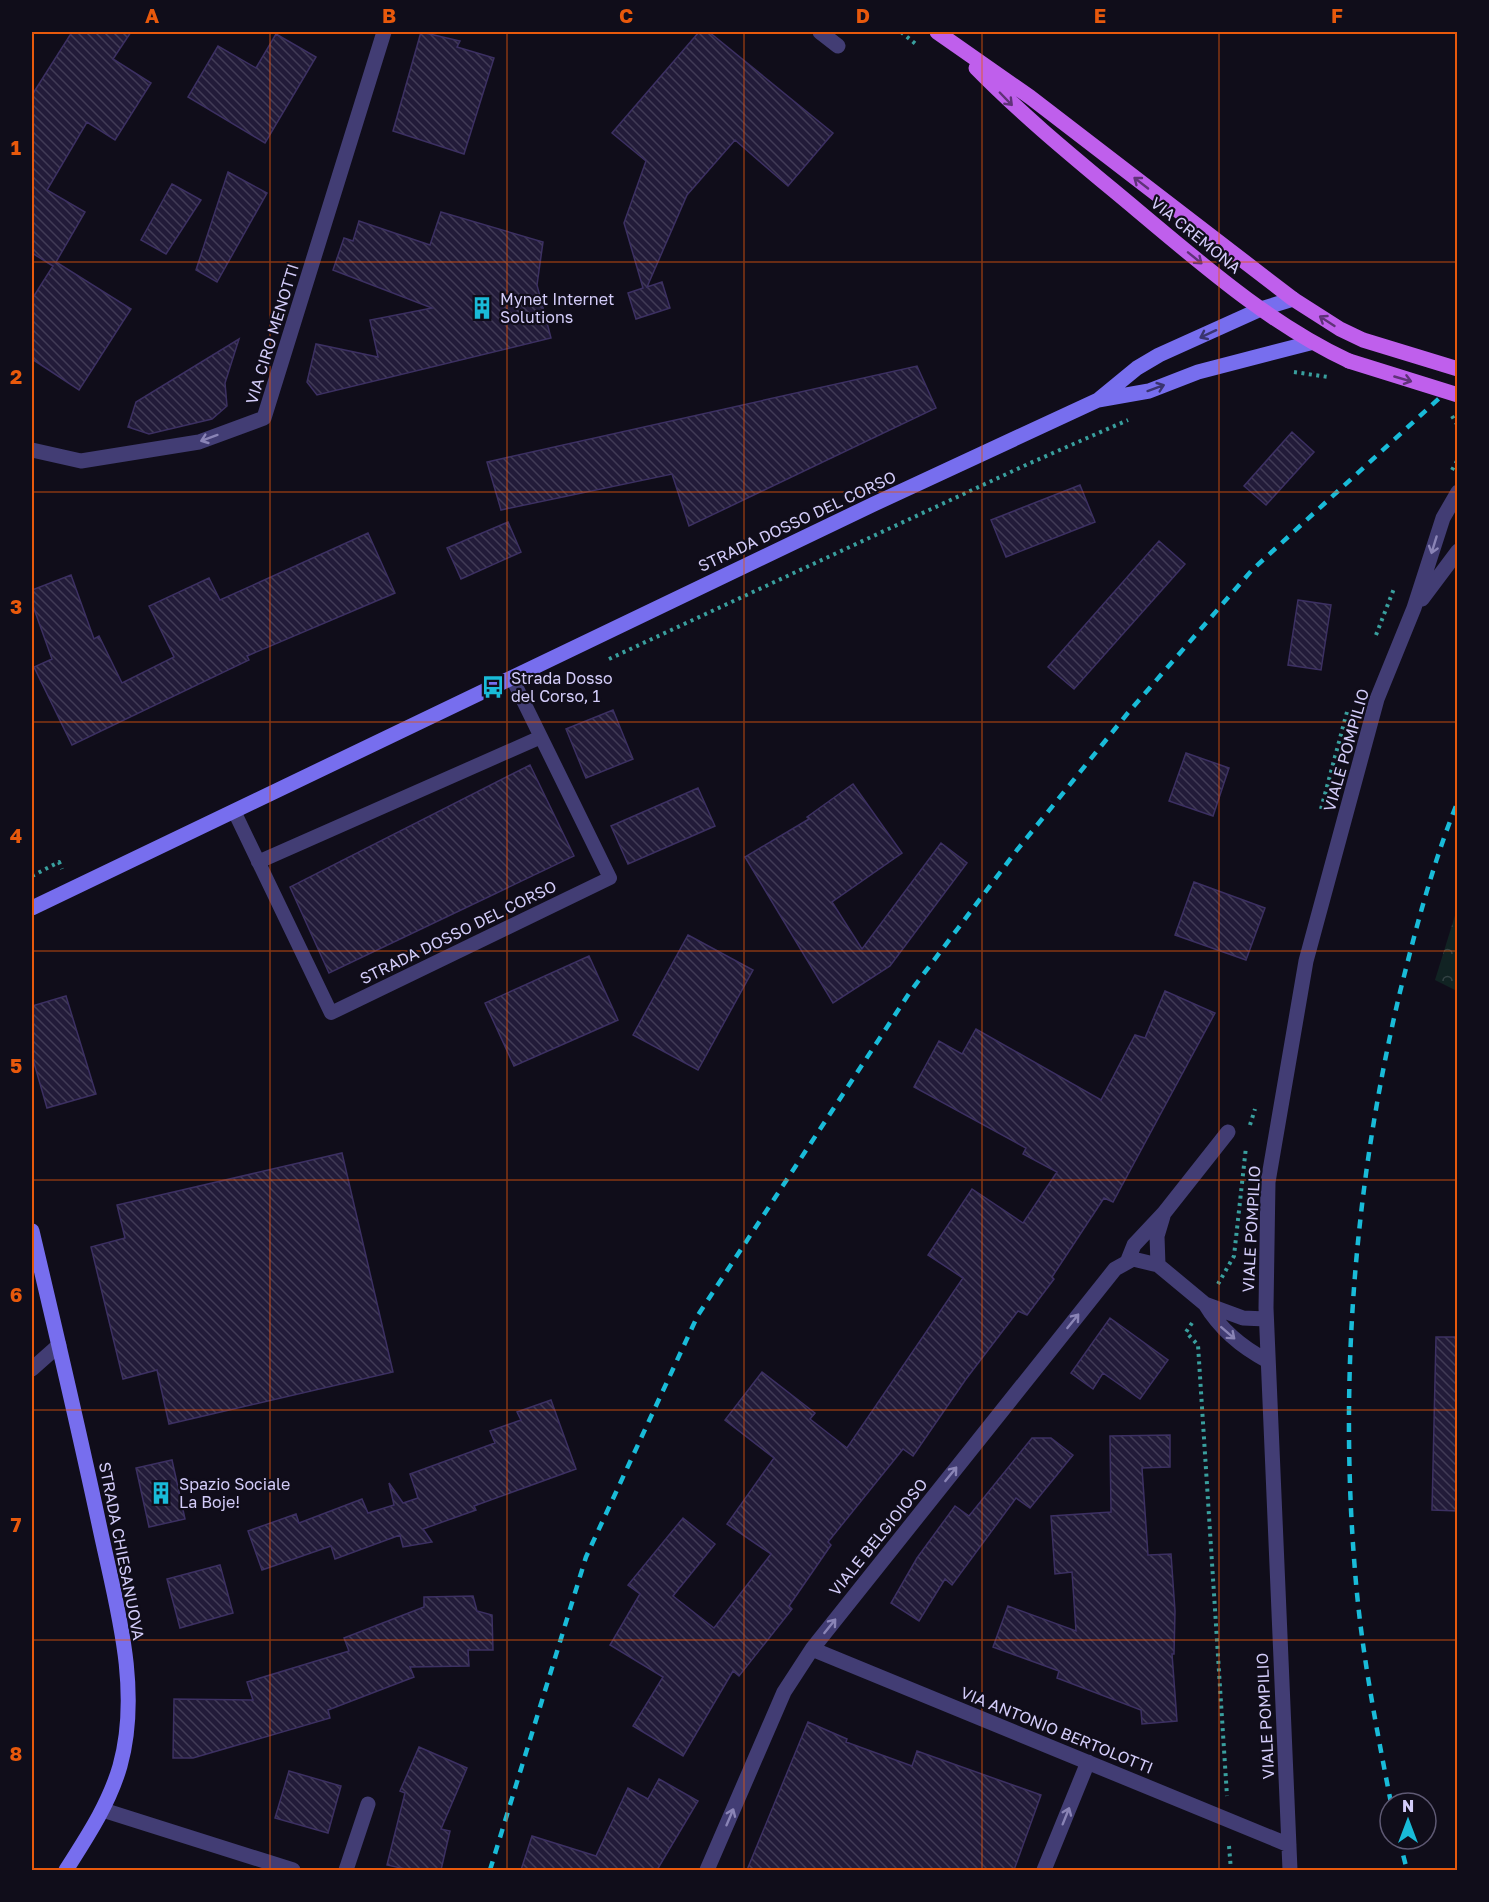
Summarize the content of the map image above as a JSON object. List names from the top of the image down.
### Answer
{
  "streets": {
    "main road": ["VIA CREMONA", "STRADA DOSSO DEL CORSO", "STRADA CHIESANUOVA"],
    "street": [
      "VIA CIRO MENOTTI",
      "VIALE POMPILIO",
      "VIALE BELGIOIOSO",
      "VIA ANTONIO BERTOLOTTI"
    ]
  },
  "crossings": [
    ["VIA CREMONA", "STRADA DOSSO DEL CORSO"],
    ["VIALE POMPILIO", "VIA ANTONIO BERTOLOTTI"],
    ["VIALE BELGIOIOSO", "VIA ANTONIO BERTOLOTTI"]
  ],
  "one_way": ["VIA CIRO MENOTTI", "VIALE BELGIOIOSO"],
  "places": {
    "building": ["Mynet Internet Solutions", "Spazio Sociale La Boje!"],
    "bus stop": ["Strada Dosso del Corso, 1"]
  },
  "north": "top",
  "grid": {
    "columns": [
      "A",
      "B",
      "C",
      "D",
      "E",
      "F"
    ],
    "rows": [
      "1",
      "2",
      "3",
      "4",
      "5",
      "6",
      "7",
      "8"
    ]
  }
}
